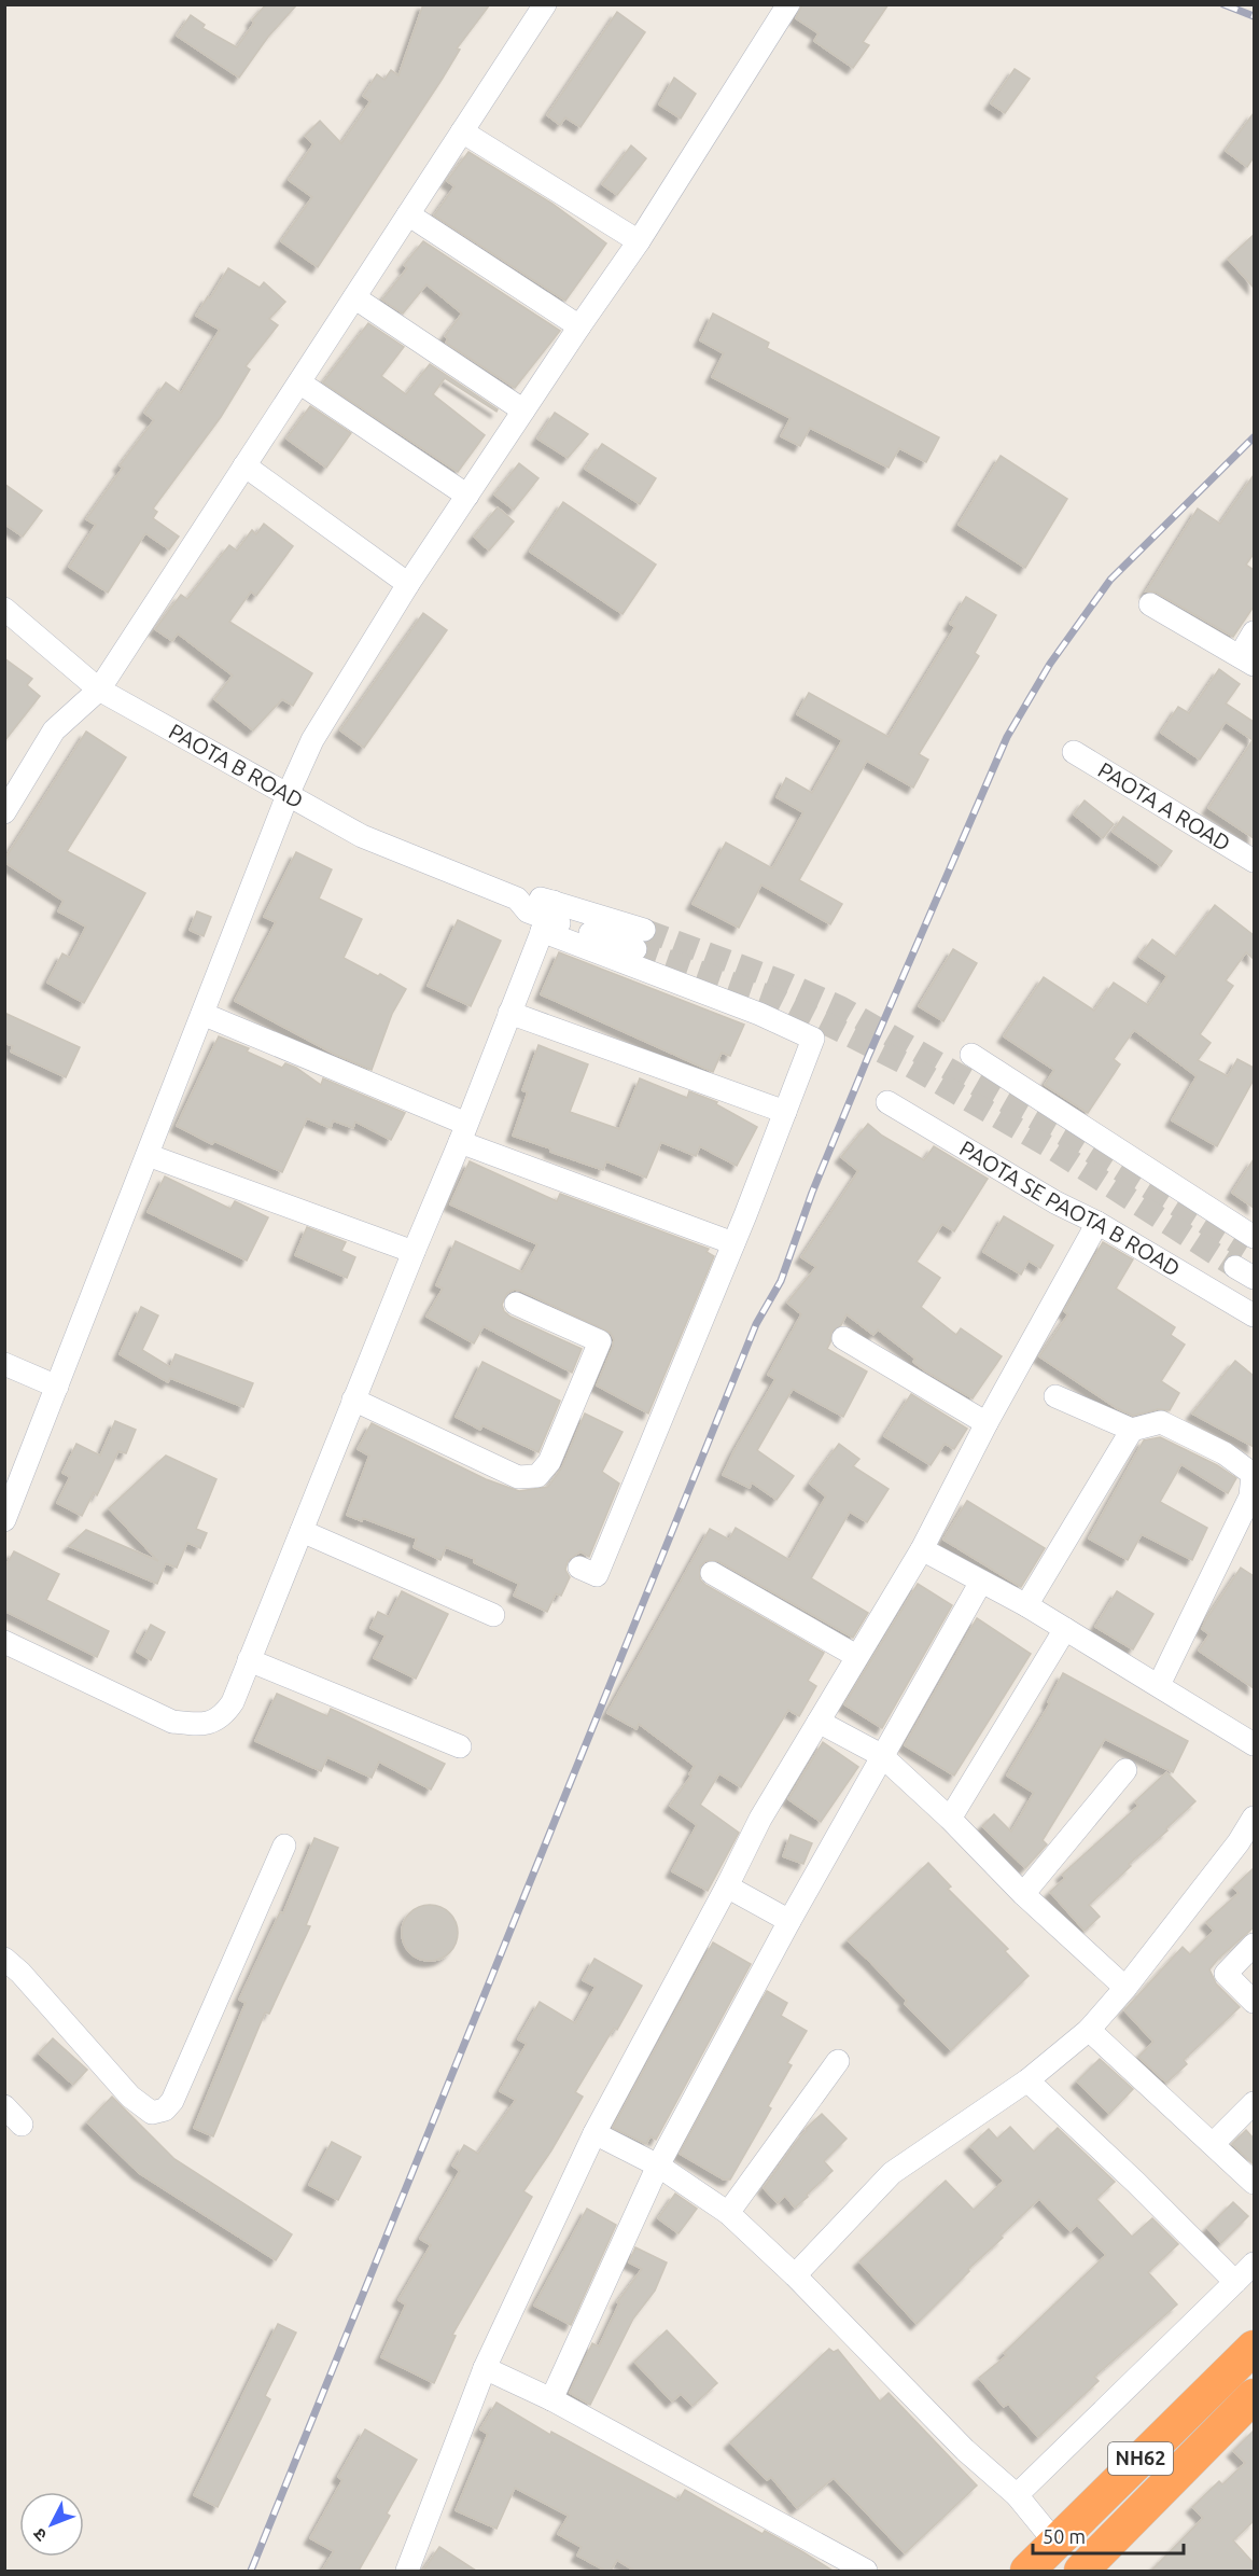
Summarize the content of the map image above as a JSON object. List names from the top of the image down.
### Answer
{
  "streets": {
    "highway": ["NH62"],
    "street": ["PAOTA B ROAD", "PAOTA A ROAD", "PAOTA SE PAOTA B ROAD"]
  },
  "scale_bar": "50 m",
  "north": "bottom left"
}
